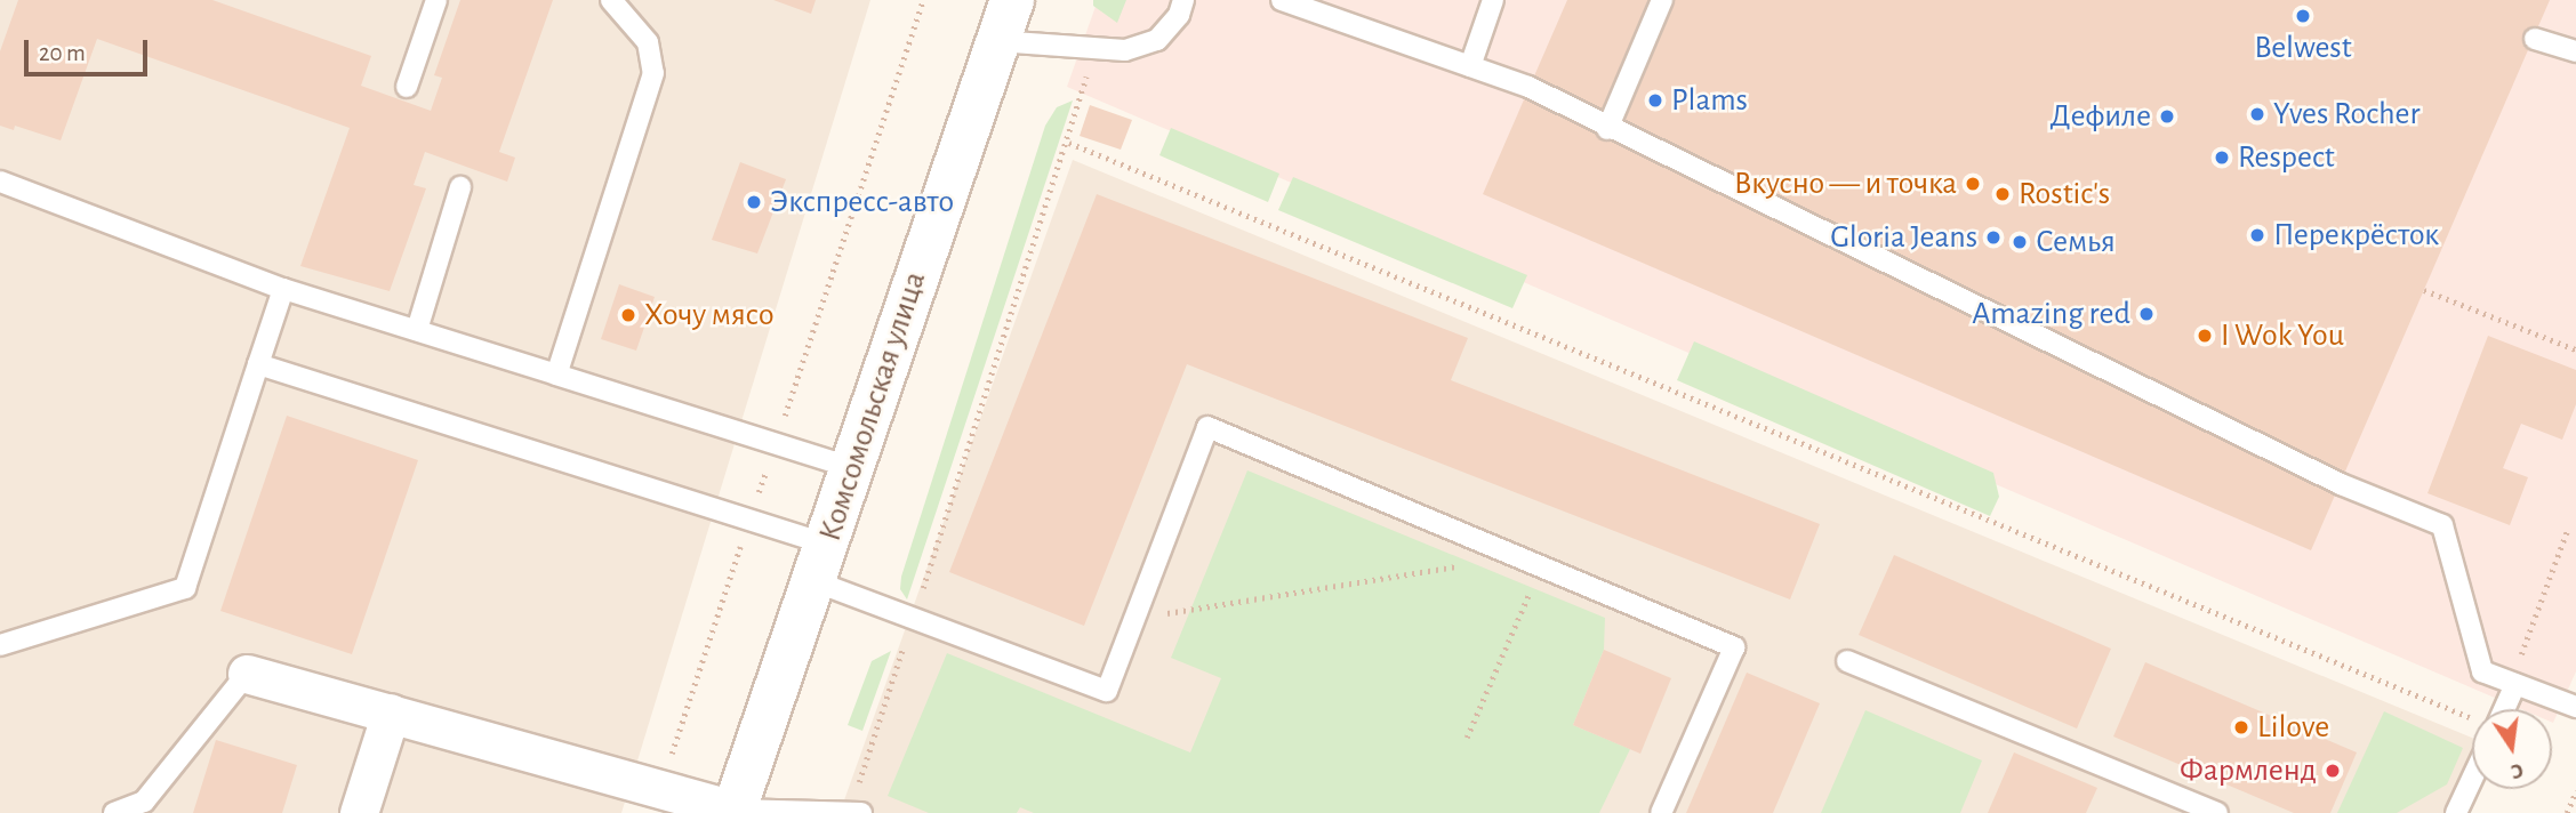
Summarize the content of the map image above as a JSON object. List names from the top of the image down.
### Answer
{
  "streets": {
    "main road": ["Комсомольская улица"]
  },
  "places": [
    "Belwest",
    "Plams",
    "Yves Rocher",
    "Дефиле",
    "Respect",
    "Вкусно — и точка",
    "Rostic's",
    "Экспресс-авто",
    "Перекрёсток",
    "Gloria Jeans",
    "Семья",
    "Amazing red",
    "Хочу мясо",
    "I Wok You",
    "Lilove",
    "Фармленд"
  ],
  "scale_bar": "20 m",
  "north": "bottom"
}
